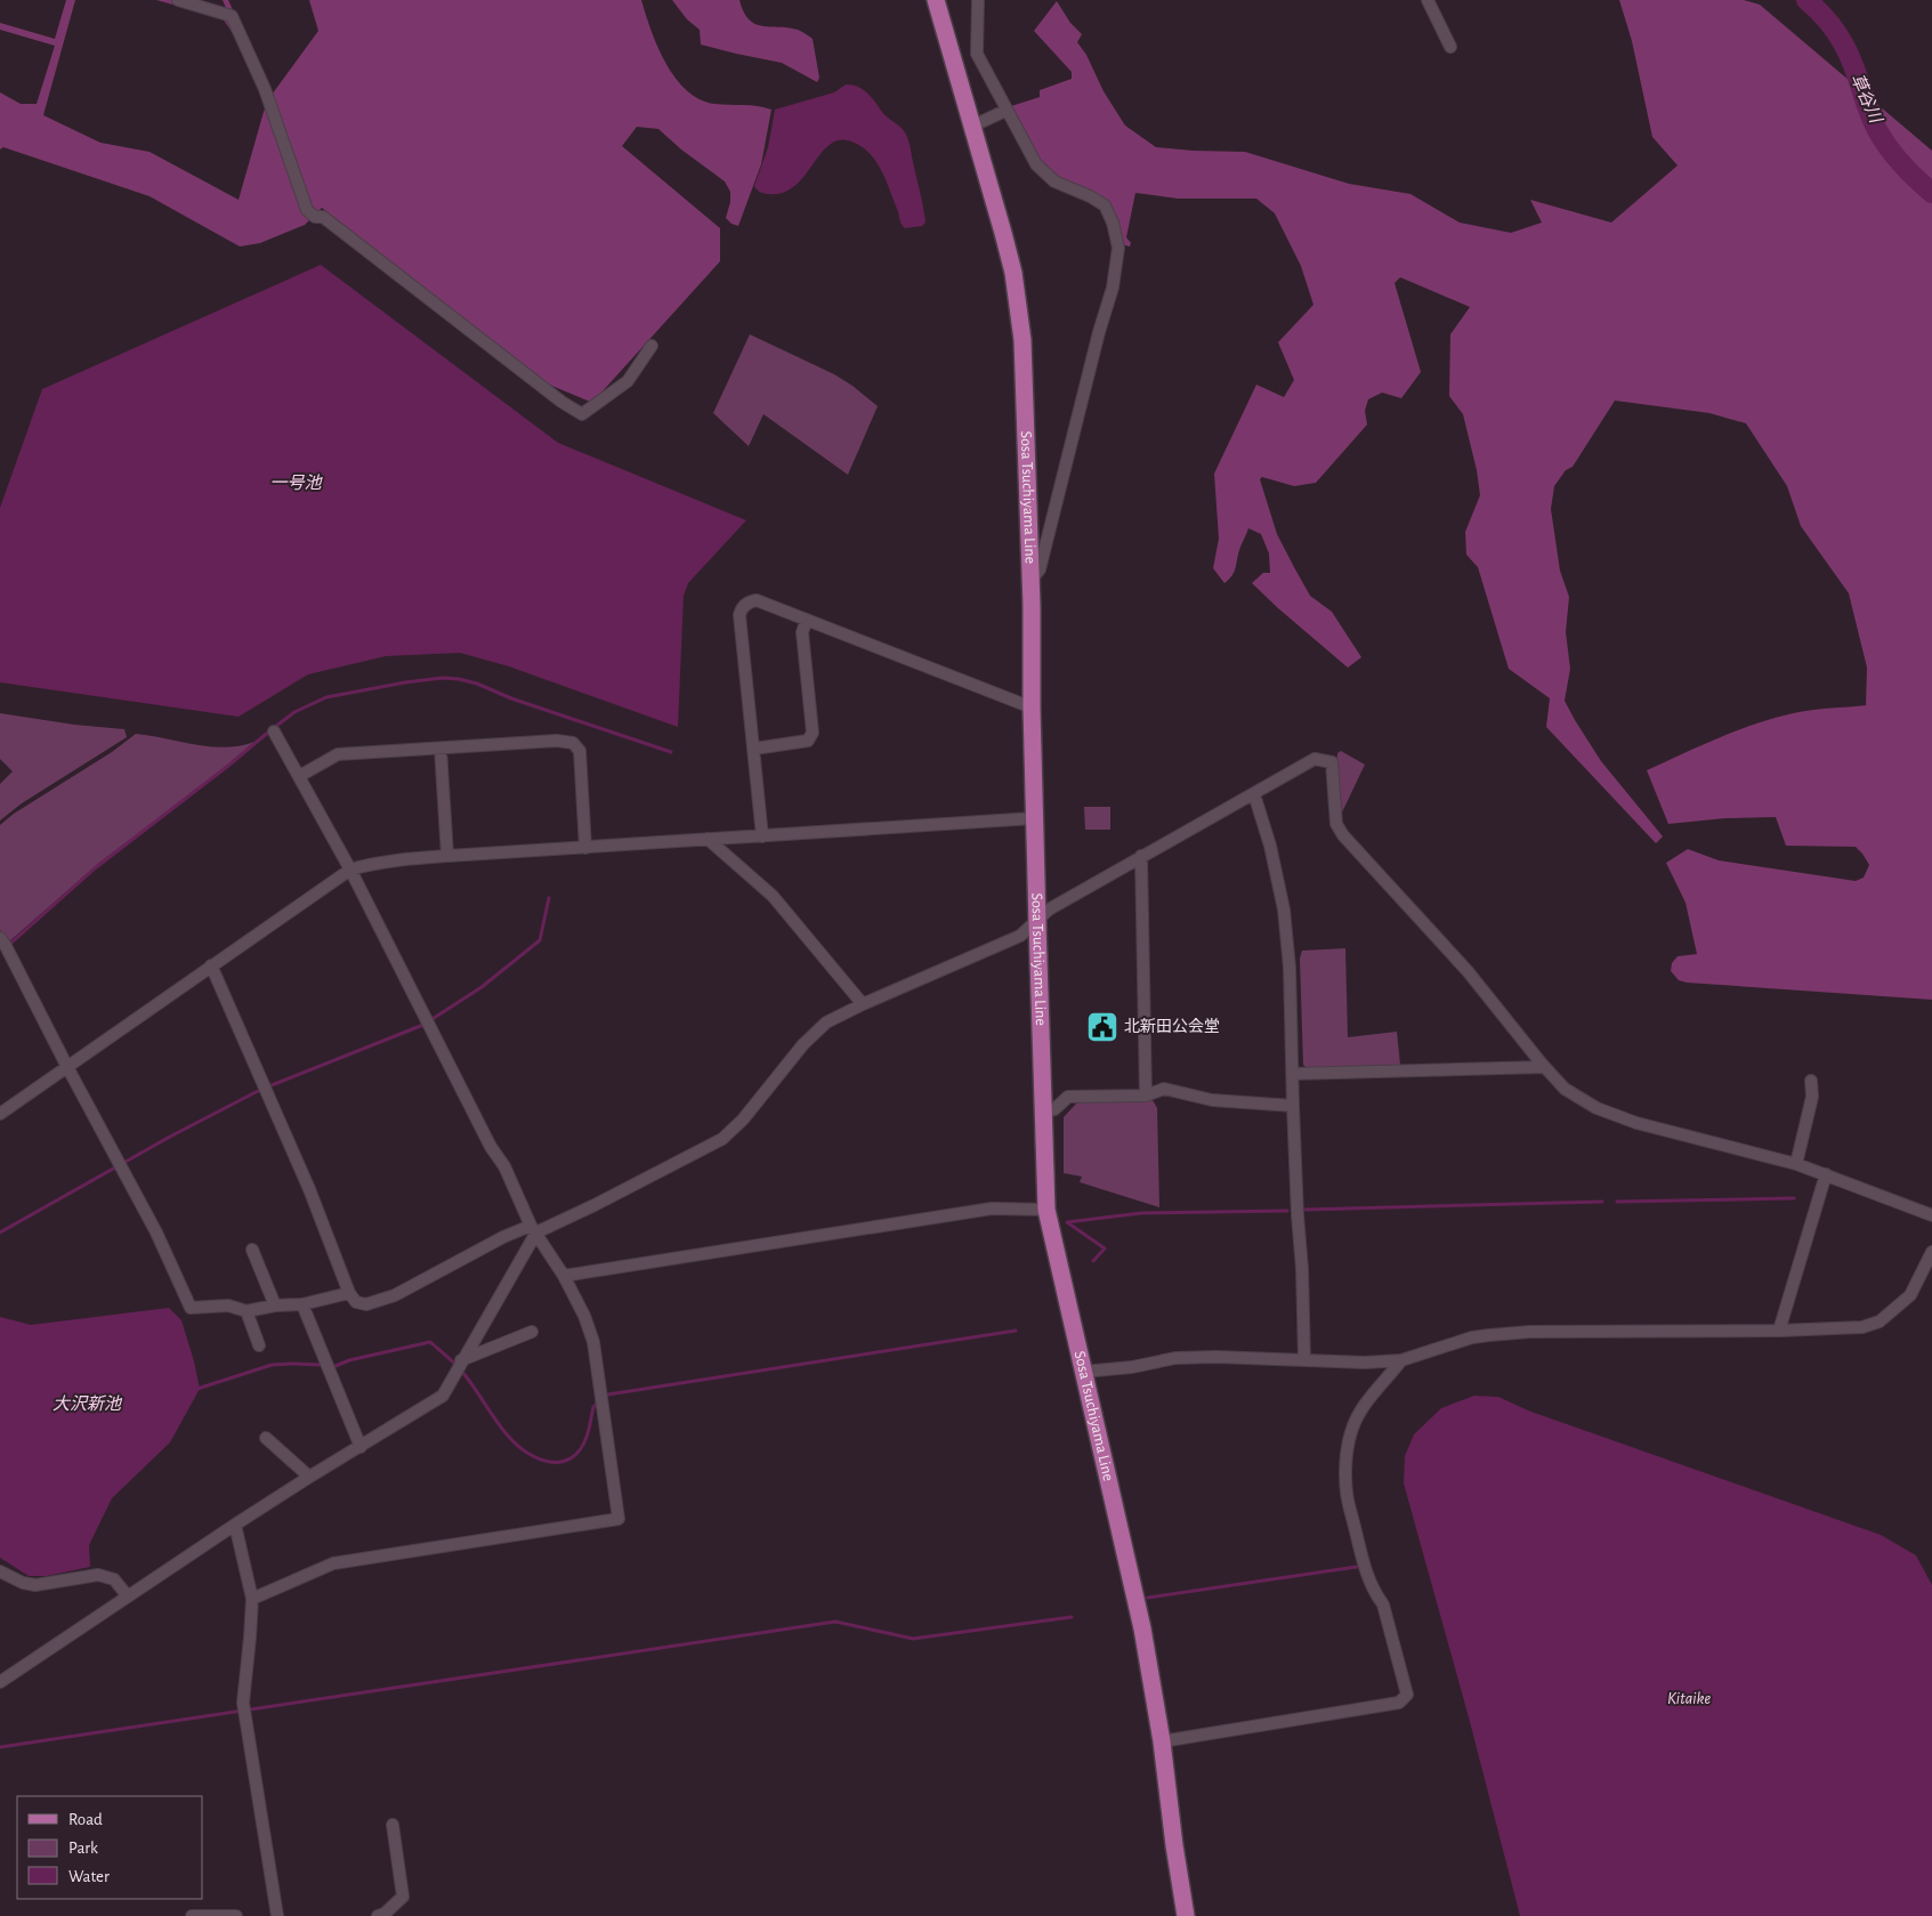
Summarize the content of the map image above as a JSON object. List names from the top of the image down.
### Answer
{
  "streets": {
    "main road": ["Sosa Tsuchiyama Line"]
  },
  "water": [
    "草谷川",
    "一号池",
    "大沢新池",
    "Kitaike"
  ],
  "places": {
    "public building": ["北新田公会堂"]
  },
  "legend": ["Road", "Park", "Water"]
}
